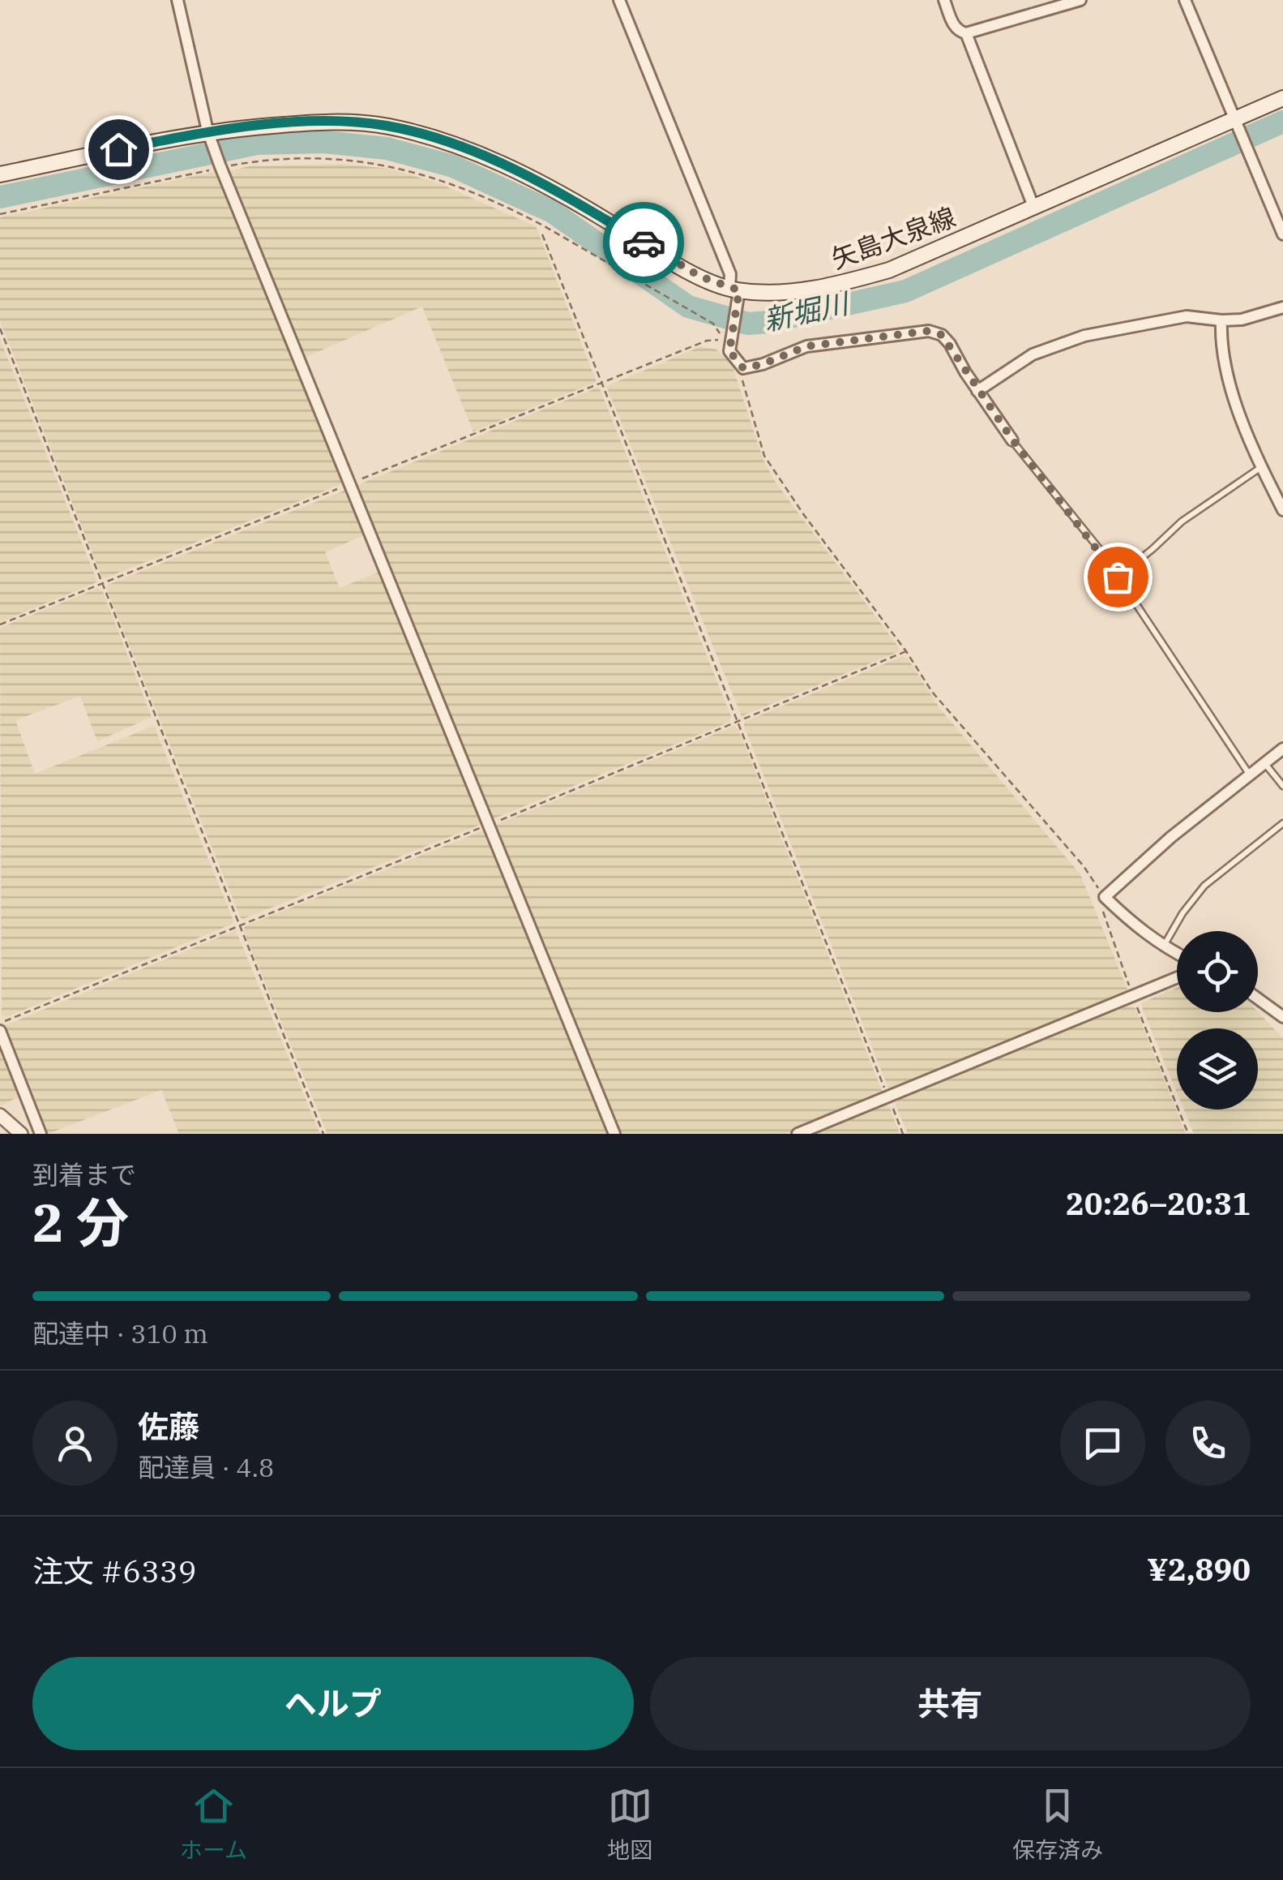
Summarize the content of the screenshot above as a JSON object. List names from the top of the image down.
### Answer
{
  "streets": {
    "main road": ["矢島大泉線"]
  },
  "water": ["新堀川"],
  "page": {
    "heading": ["2 分", "到着まで", "20:26–20:31"],
    "panel": [
      "佐藤",
      "配達員 · 4.8",
      "注文 #6339",
      "¥2,890"
    ],
    "bar": "配達中 · 310 m",
    "buttons": ["ヘルプ", "共有"],
    "tabs": ["ホーム", "地図", "保存済み"]
  }
}
